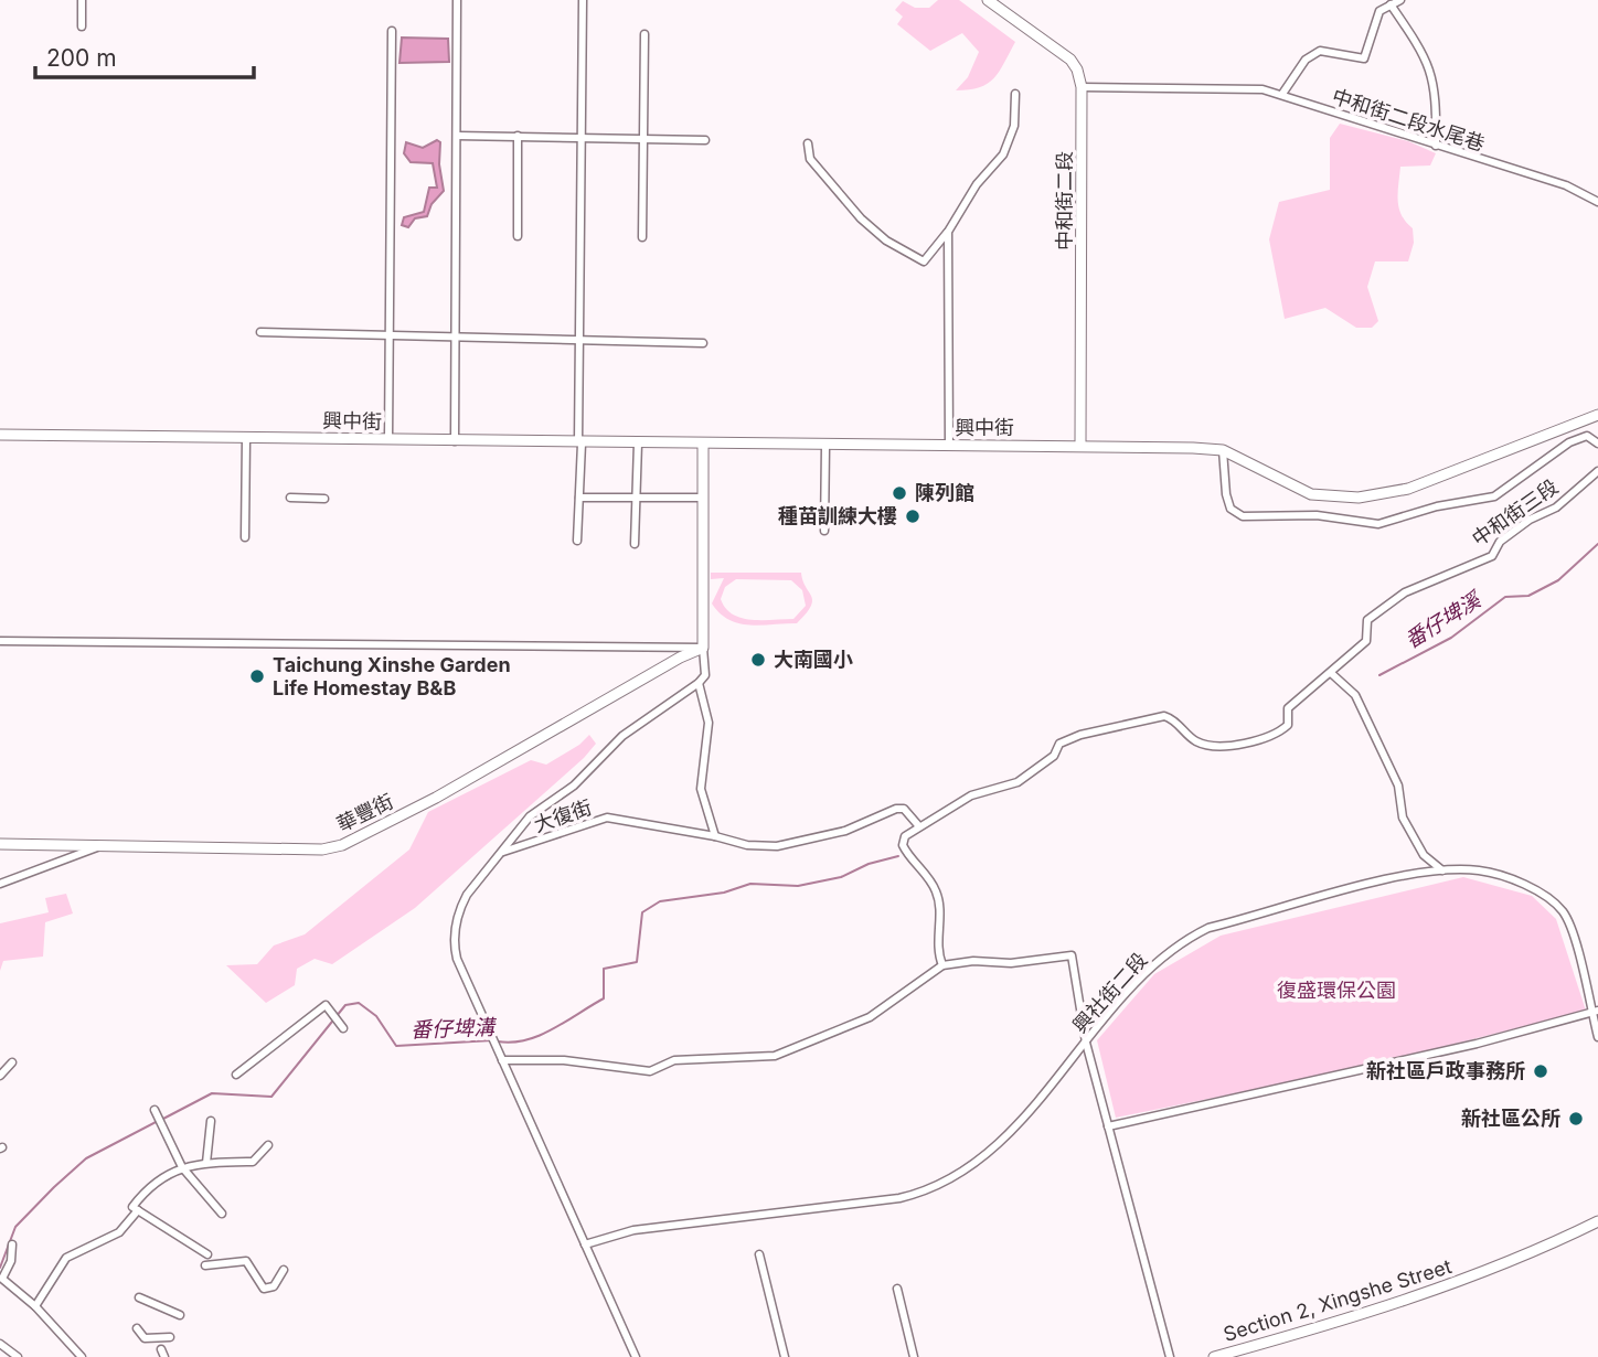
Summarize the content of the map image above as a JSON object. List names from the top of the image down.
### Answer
{
  "streets": {
    "street": [
      "中和街二段水尾巷",
      "中和街二段",
      "興中街",
      "中和街三段",
      "華豐街",
      "大復街",
      "興社街二段",
      "Section 2, Xingshe Street"
    ]
  },
  "crossings": [
    ["中和街二段水尾巷", "中和街二段"],
    ["中和街二段", "興中街"],
    ["中和街三段", "大復街"]
  ],
  "water": ["番仔埤溪", "番仔埤溝"],
  "parks": ["復盛環保公園"],
  "places": [
    "陳列館",
    "種苗訓練大樓",
    "大南國小",
    "Taichung Xinshe Garden Life Homestay B&B",
    "新社區戶政事務所",
    "新社區公所"
  ],
  "scale_bar": "200 m"
}
